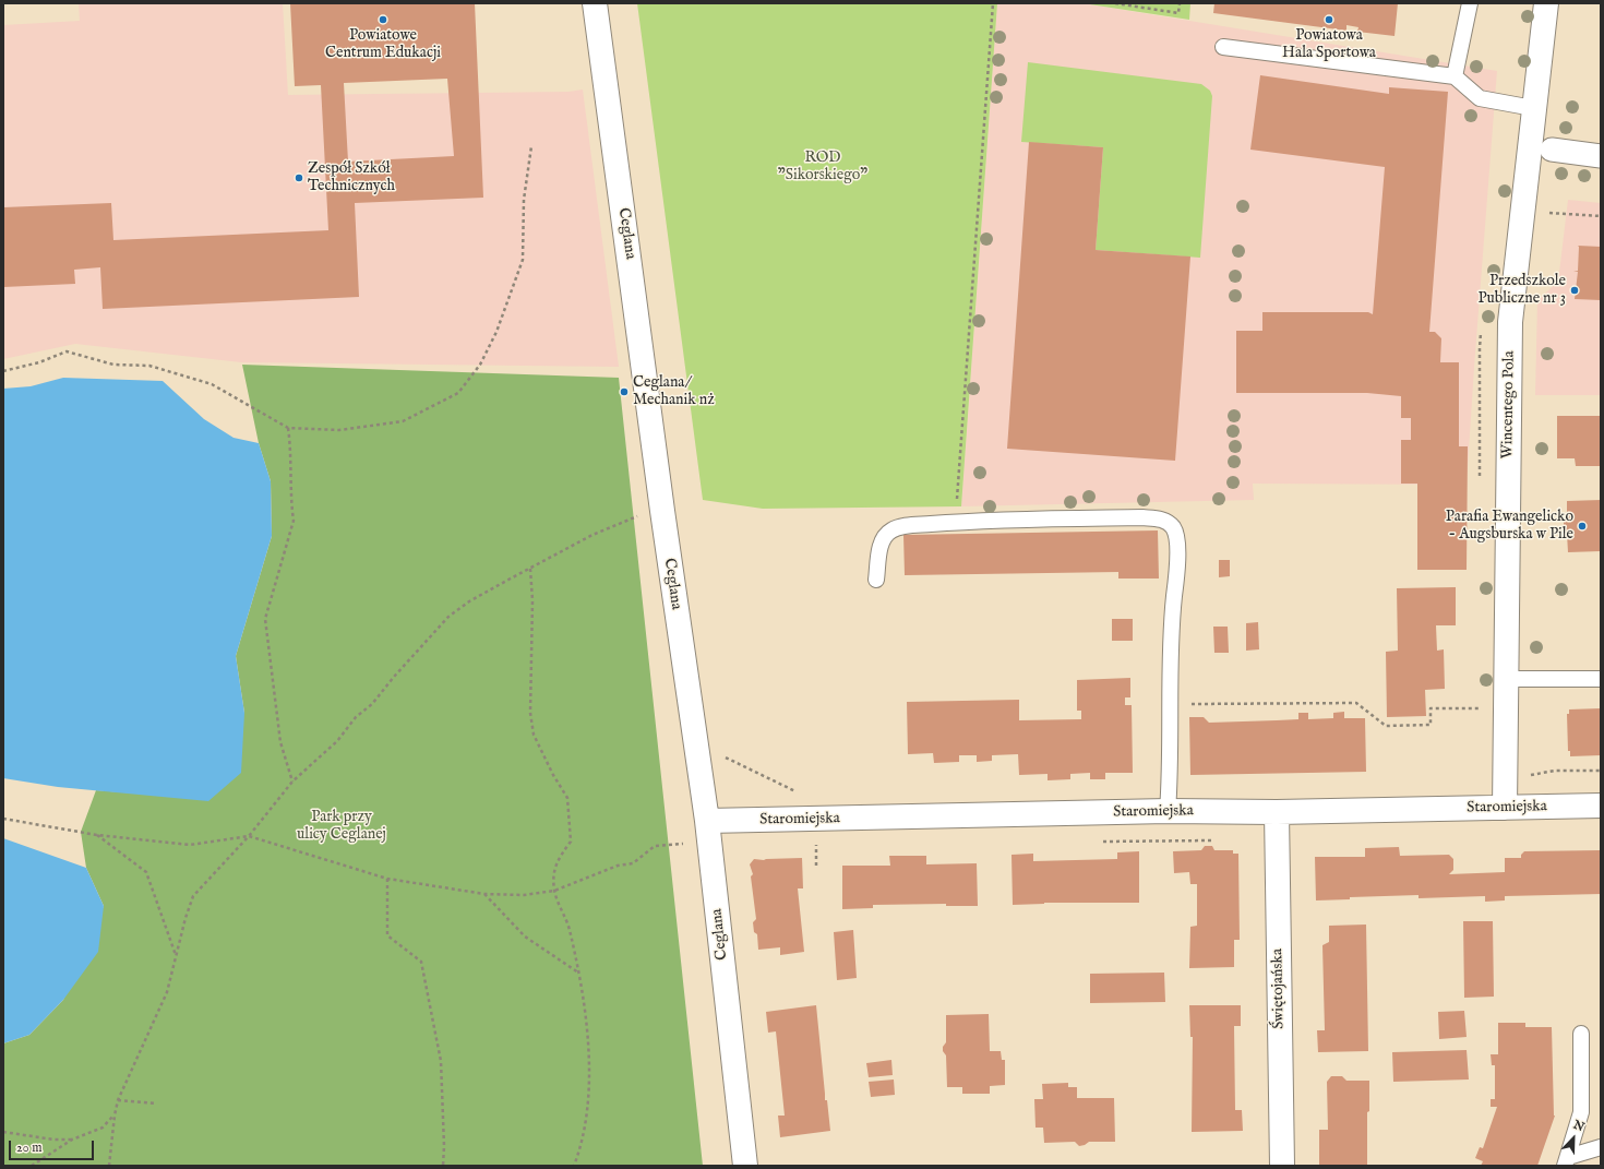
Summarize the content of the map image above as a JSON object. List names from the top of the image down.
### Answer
{
  "streets": {
    "street": [
      "Ceglana",
      "Wincentego Pola",
      "Staromiejska",
      "Świętojańska"
    ]
  },
  "crossings": [
    ["Ceglana", "Staromiejska"],
    ["Wincentego Pola", "Staromiejska"],
    ["Staromiejska", "Świętojańska"]
  ],
  "parks": ["ROD \"Sikorskiego\"", "Park przy ulicy Ceglanej"],
  "places": [
    "Powiatowe Centrum Edukacji",
    "Powiatowa Hala Sportowa",
    "Zespół Szkół Technicznych",
    "Przedszkole Publiczne nr 3",
    "Ceglana/ Mechanik nż",
    "Parafia Ewangelicko - Augsburska w Pile"
  ],
  "scale_bar": "20 m",
  "north": "top right"
}
